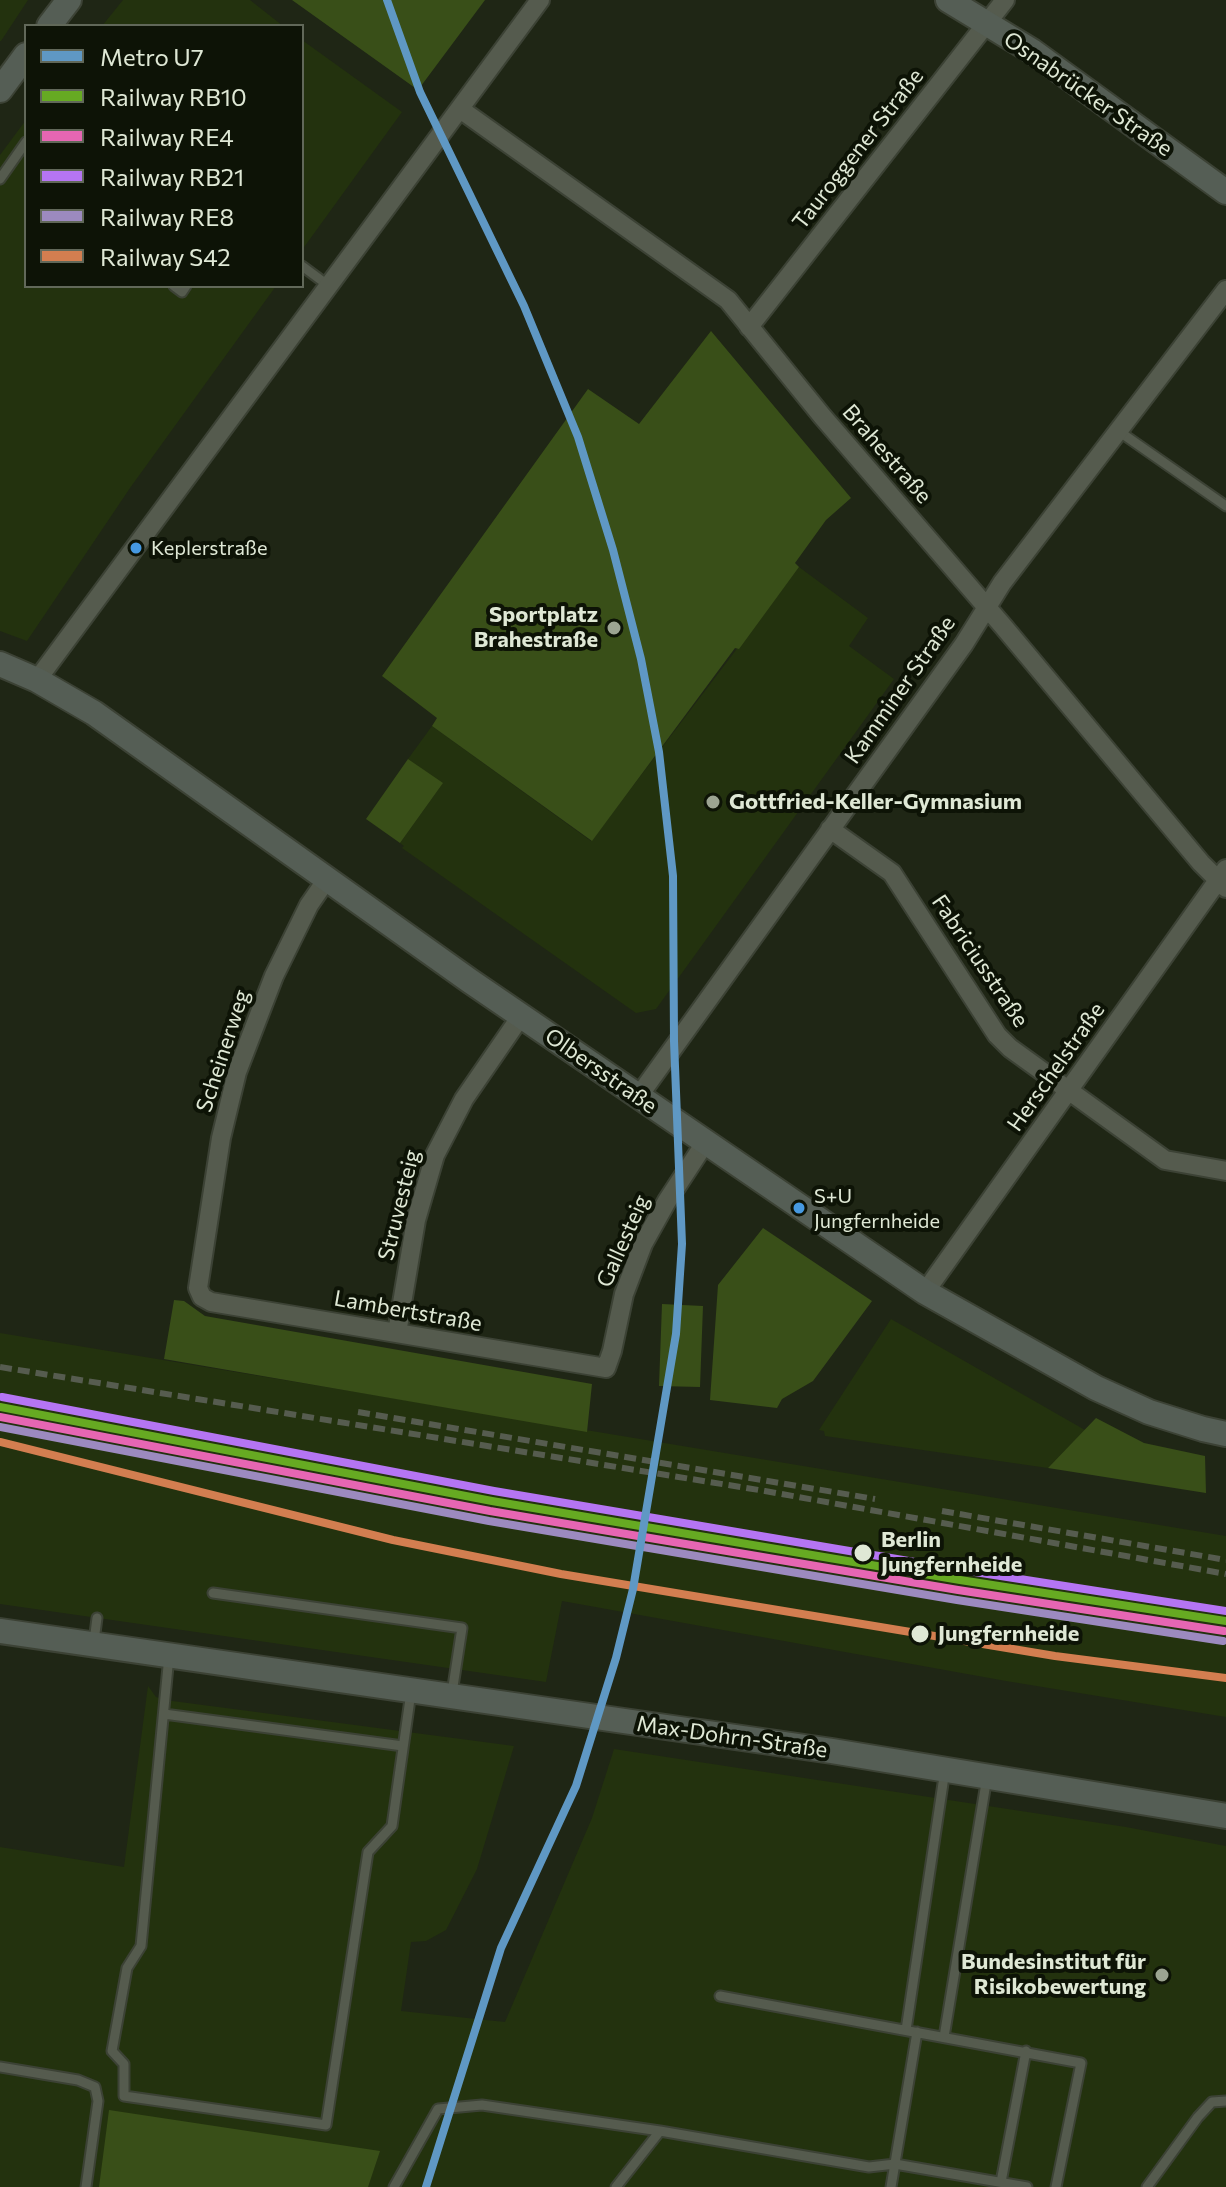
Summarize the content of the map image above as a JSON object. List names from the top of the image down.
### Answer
{
  "streets": {
    "street": [
      "Osnabrücker Straße",
      "Tauroggener Straße",
      "Brahestraße",
      "Kamminer Straße",
      "Fabriciusstraße",
      "Scheinerweg",
      "Herschelstraße",
      "Olbersstraße",
      "Struvesteig",
      "Gallesteig",
      "Lambertstraße",
      "Max-Dohrn-Straße"
    ]
  },
  "crossings": [
    ["Osnabrücker Straße", "Tauroggener Straße"],
    ["Tauroggener Straße", "Brahestraße"],
    ["Brahestraße", "Kamminer Straße"],
    ["Brahestraße", "Herschelstraße"],
    ["Kamminer Straße", "Fabriciusstraße"],
    ["Kamminer Straße", "Olbersstraße"],
    ["Fabriciusstraße", "Herschelstraße"],
    ["Scheinerweg", "Olbersstraße"],
    ["Scheinerweg", "Lambertstraße"],
    ["Herschelstraße", "Olbersstraße"],
    ["Olbersstraße", "Struvesteig"],
    ["Olbersstraße", "Gallesteig"],
    ["Struvesteig", "Lambertstraße"],
    ["Gallesteig", "Lambertstraße"]
  ],
  "places": [
    "Keplerstraße",
    "Sportplatz Brahestraße",
    "Gottfried-Keller-Gymnasium",
    "S+U Jungfernheide",
    "Berlin Jungfernheide",
    "Jungfernheide",
    "Bundesinstitut für Risikobewertung"
  ],
  "lines": [
    "metro line U7",
    "rail line RB21",
    "rail line RB10",
    "rail line RE4",
    "rail line RE8",
    "rail line S42"
  ],
  "legend": [
    "Metro U7",
    "Railway RB10",
    "Railway RE4",
    "Railway RB21",
    "Railway RE8",
    "Railway S42"
  ]
}
